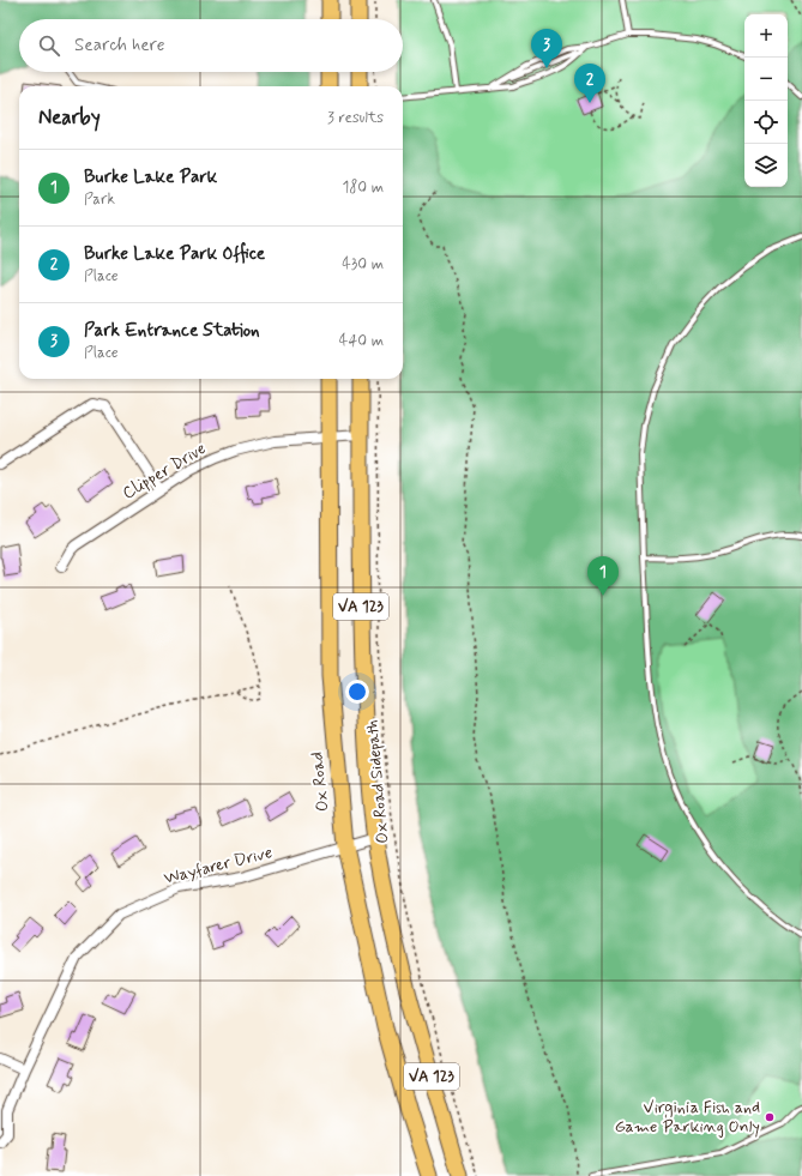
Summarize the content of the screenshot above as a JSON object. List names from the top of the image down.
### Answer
{
  "streets": {
    "highway": ["VA 123", "Ox Road"],
    "street": ["Clipper Drive", "Wayfarer Drive"],
    "path": ["Ox Road Sidepath"]
  },
  "crossings": [
    ["Clipper Drive", "VA 123"],
    ["Clipper Drive", "Ox Road"],
    ["VA 123", "Wayfarer Drive"],
    ["Ox Road", "Wayfarer Drive"]
  ],
  "places": ["Virginia Fish and Game Parking Only"],
  "page": {
    "map_buttons": ["+", "−"],
    "search": "Search here",
    "pins": ["3", "2", "1"],
    "heading": ["Nearby", "3 results"],
    "list": [
      {
        "mark": "1",
        "name": "Burke Lake Park",
        "note": "Park",
        "value": "180 m"
      },
      {
        "mark": "2",
        "name": "Burke Lake Park Office",
        "note": "Place",
        "value": "430 m"
      },
      {
        "mark": "3",
        "name": "Park Entrance Station",
        "note": "Place",
        "value": "440 m"
      }
    ]
  }
}
